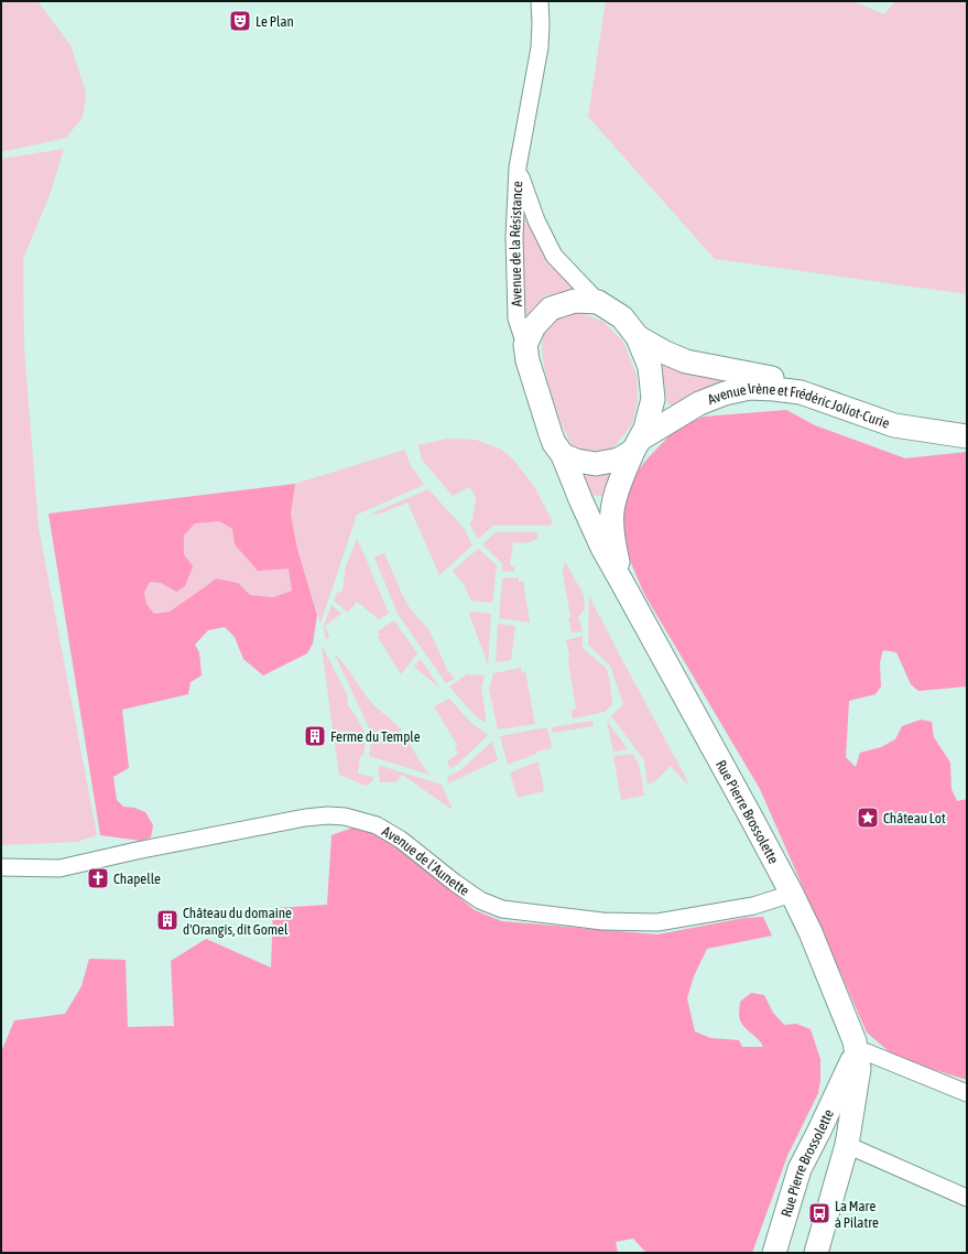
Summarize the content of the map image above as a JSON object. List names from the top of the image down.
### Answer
{
  "streets": {
    "main road": ["Avenue Irène et Frédéric Joliot-Curie", "Rue Pierre Brossolette"],
    "street": ["Avenue de la Résistance", "Avenue de l’Aunette"]
  },
  "crossings": [
    ["Avenue de la Résistance", "Avenue Irène et Frédéric Joliot-Curie"],
    ["Avenue de la Résistance", "Rue Pierre Brossolette"],
    ["Avenue Irène et Frédéric Joliot-Curie", "Rue Pierre Brossolette"],
    ["Rue Pierre Brossolette", "Avenue de l’Aunette"]
  ],
  "places": {
    "theatre": ["Le Plan"],
    "building": ["Ferme du Temple", "Château du domaine d'Orangis, dit Gomel"],
    "place": ["Château Lot"],
    "church": ["Chapelle"],
    "bus stop": ["La Mare à Pilatre"]
  }
}
